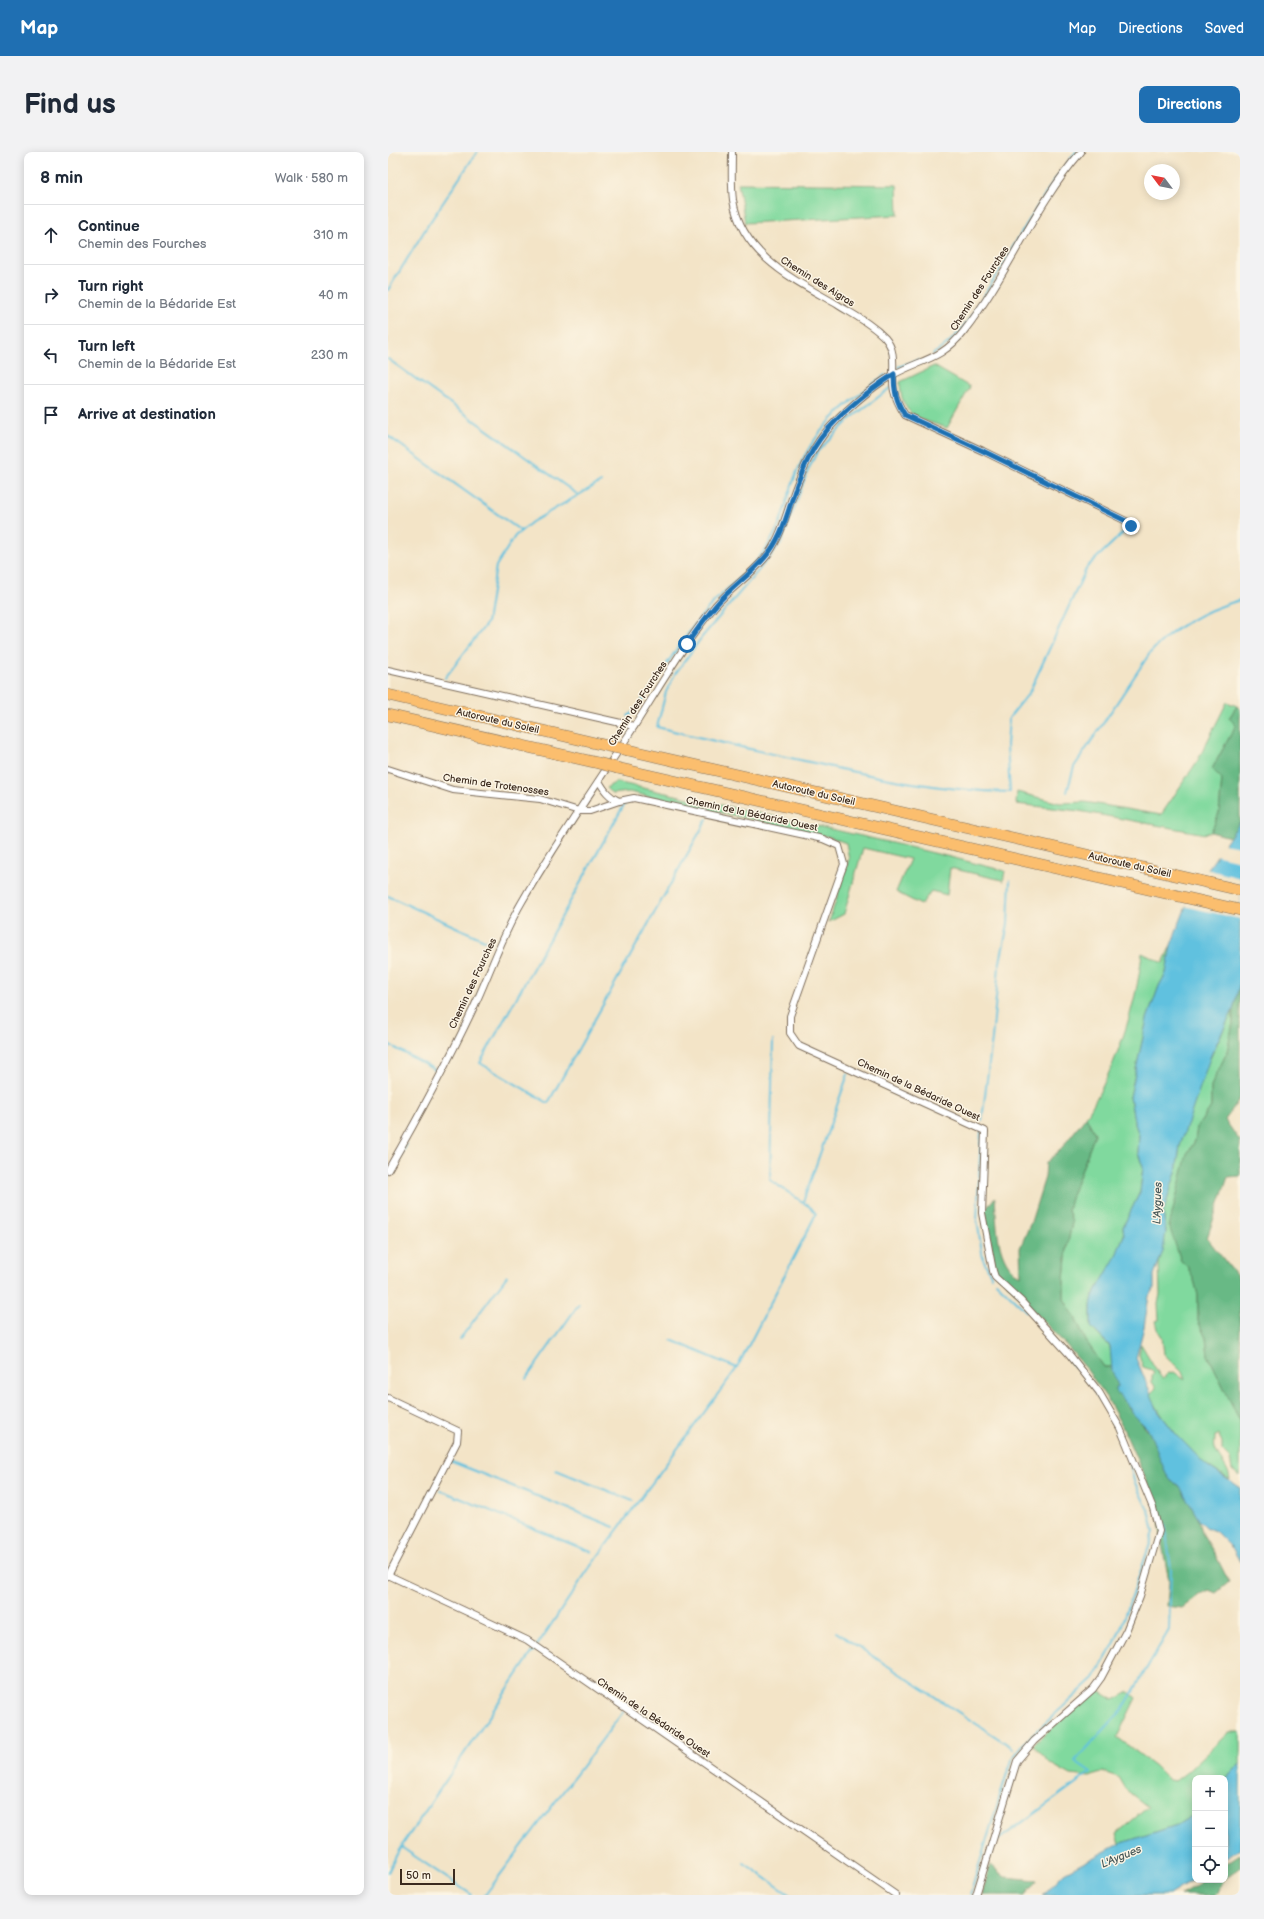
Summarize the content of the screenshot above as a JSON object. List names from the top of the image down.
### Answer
{
  "streets": {
    "highway": ["Autoroute du Soleil"],
    "street": [
      "Chemin des Aigras",
      "Chemin des Fourches",
      "Chemin de Trotenosses",
      "Chemin de la Bédaride Ouest"
    ]
  },
  "crossings": [
    ["Chemin des Aigras", "Chemin des Fourches"],
    ["Chemin des Fourches", "Chemin de Trotenosses"],
    ["Chemin des Fourches", "Chemin de la Bédaride Ouest"],
    ["Chemin de Trotenosses", "Chemin de la Bédaride Ouest"]
  ],
  "water": ["L'Aygues"],
  "scale_bar": "50 m",
  "north": "top left",
  "page": {
    "header": "Map",
    "nav": ["Map", "Directions", "Saved"],
    "buttons": "Directions",
    "title": "Find us",
    "heading": ["8 min", "Walk · 580 m"],
    "list": [
      ["Continue", "Chemin des Fourches", "310 m"],
      ["Turn right", "Chemin de la Bédaride Est", "40 m"],
      ["Turn left", "Chemin de la Bédaride Est", "230 m"],
      "Arrive at destination"
    ],
    "map_buttons": ["+", "−"],
    "scale": "50 m"
  }
}
